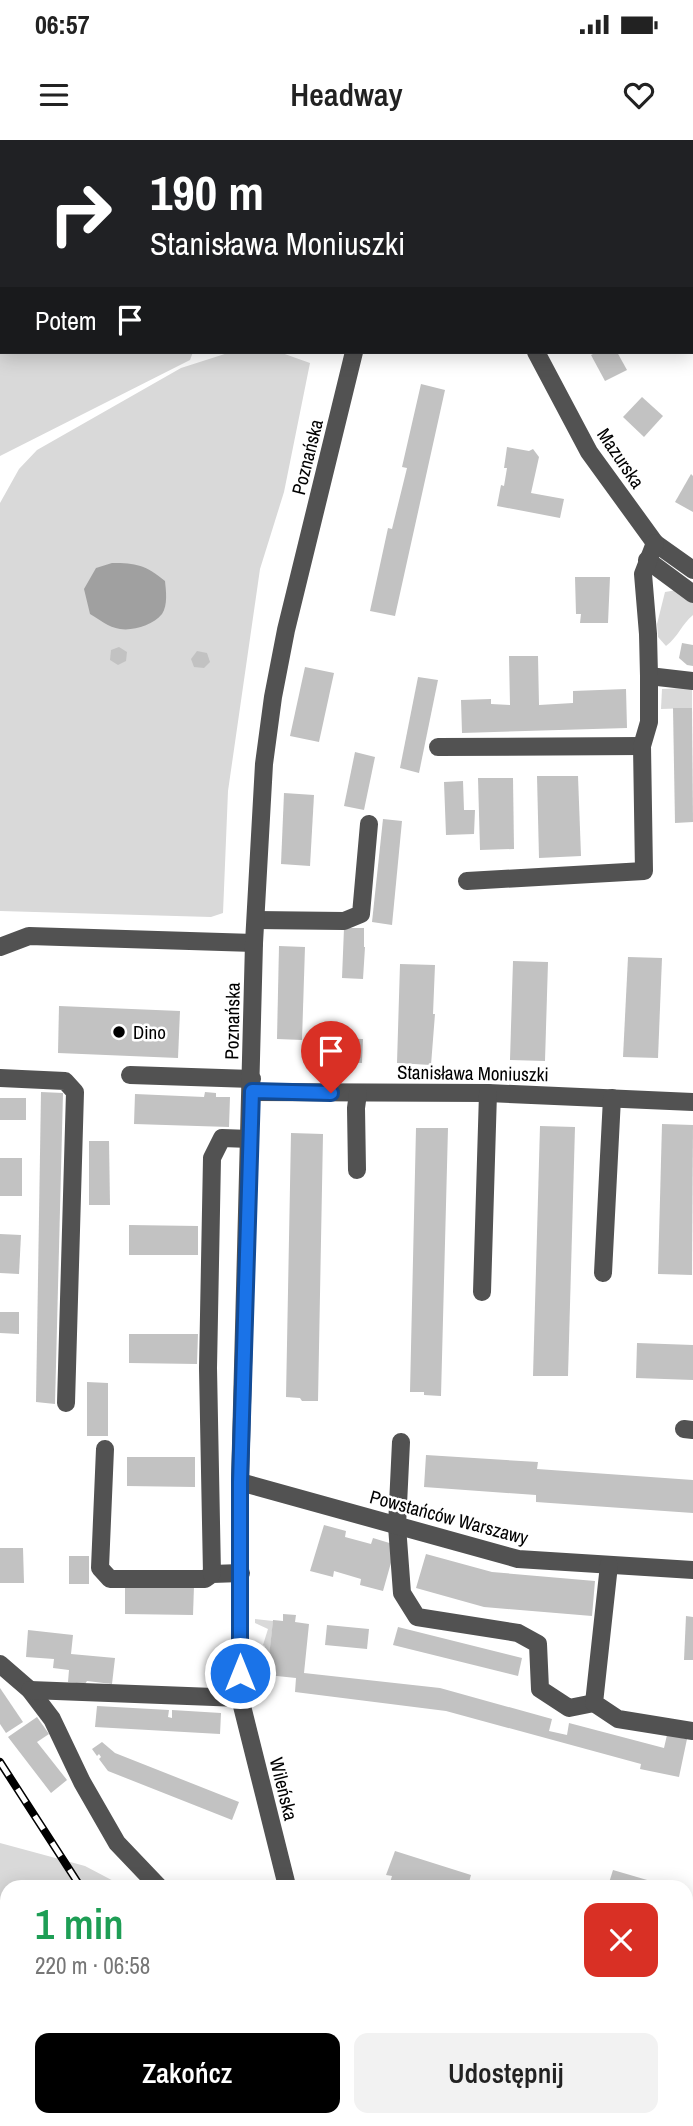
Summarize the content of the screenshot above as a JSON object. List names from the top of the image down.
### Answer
{
  "streets": {
    "street": [
      "Poznańska",
      "Mazurska",
      "Stanisława Moniuszki",
      "Powstańców Warszawy",
      "Wileńska"
    ]
  },
  "crossings": [
    ["Poznańska", "Stanisława Moniuszki"],
    ["Poznańska", "Powstańców Warszawy"],
    ["Poznańska", "Wileńska"]
  ],
  "places": ["Dino"],
  "page": {
    "status": "06:57",
    "header": "Headway",
    "turn": ["190 m", "Stanisława Moniuszki"],
    "then": "Potem",
    "heading": ["1 min", "220 m · 06:58"],
    "buttons": ["Zakończ", "Udostępnij"]
  }
}
